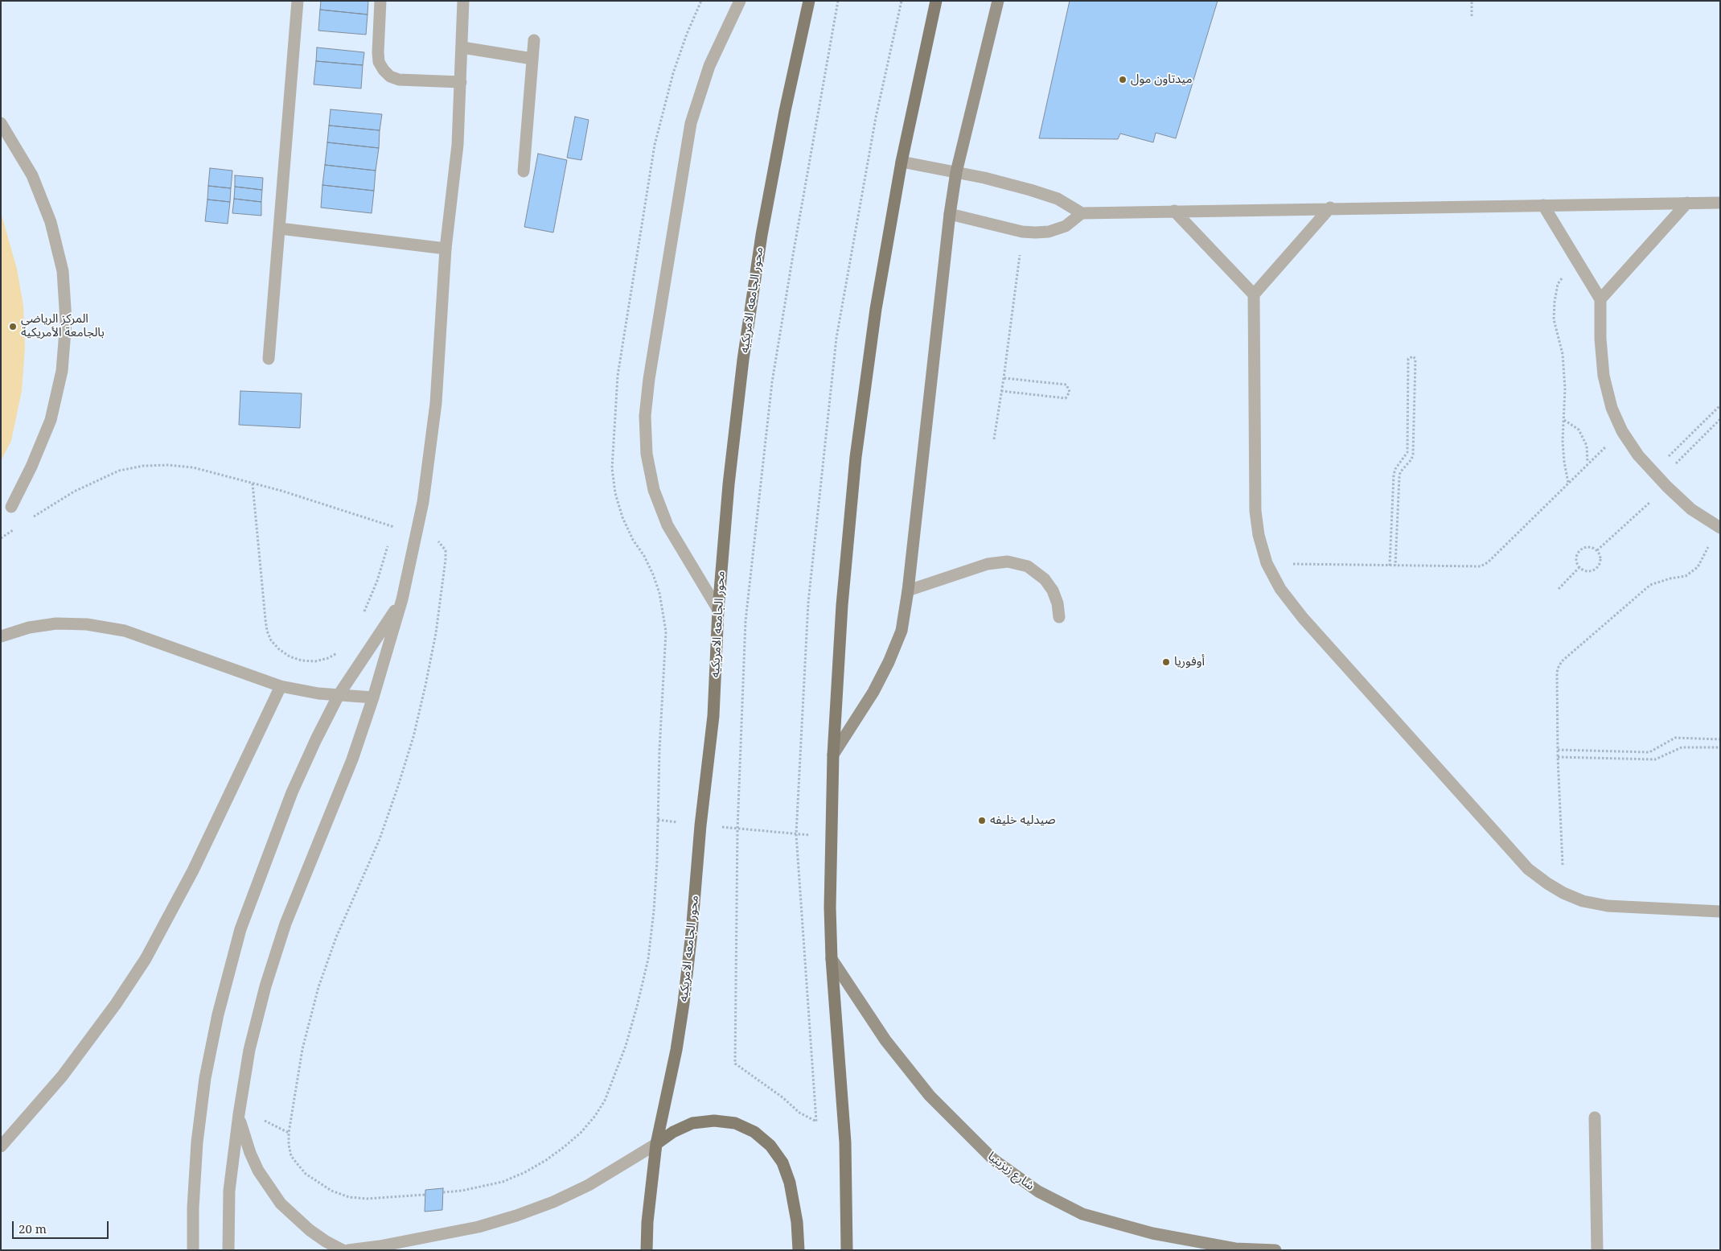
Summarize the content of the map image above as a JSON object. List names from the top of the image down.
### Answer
{
  "streets": {
    "main road": ["محور الجامعه الامريكيه"],
    "street": ["شارع زيزينيا"]
  },
  "places": [
    "ميدتاون مول",
    "المركز الرياضي بالجامعة الأمريكية",
    "أوفوريا",
    "صيدليه خليفه"
  ],
  "scale_bar": "20 m"
}
